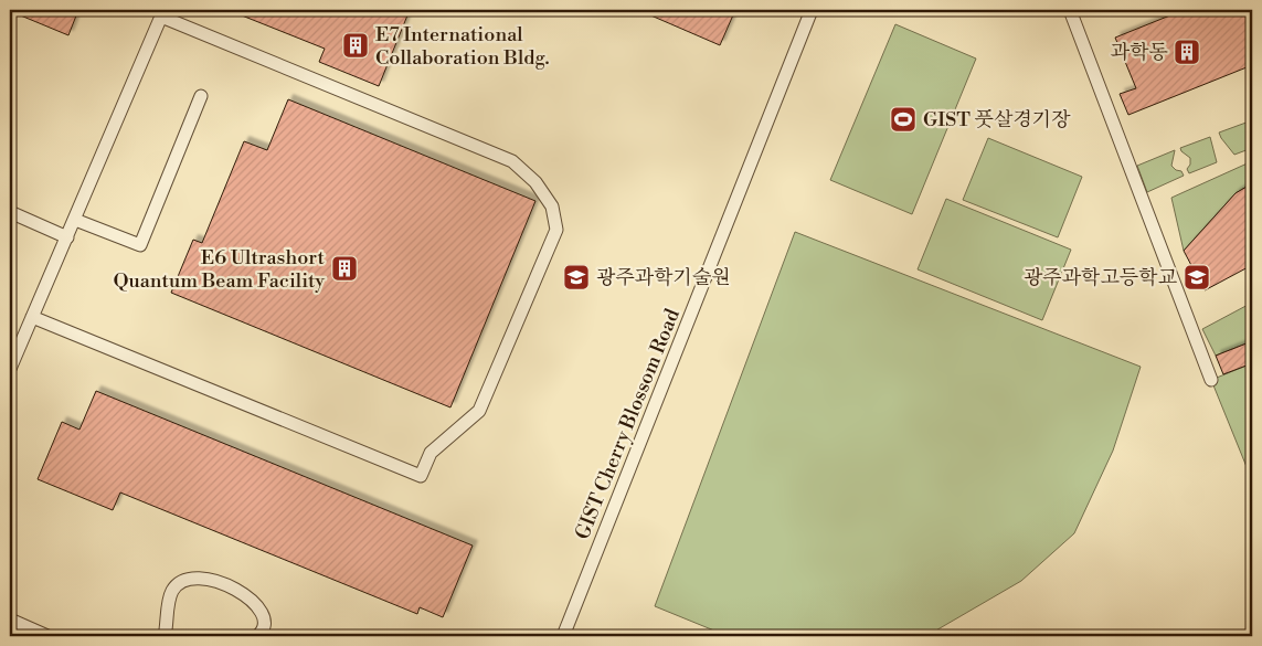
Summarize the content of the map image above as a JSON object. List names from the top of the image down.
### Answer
{
  "streets": {
    "lane": ["GIST Cherry Blossom Road"]
  },
  "places": {
    "building": ["E7 International Collaboration Bldg.", "과학동", "E6 Ultrashort Quantum Beam Facility"],
    "sports": ["GIST 풋살경기장"],
    "school or university": ["광주과학기술원", "광주과학고등학교"]
  }
}
